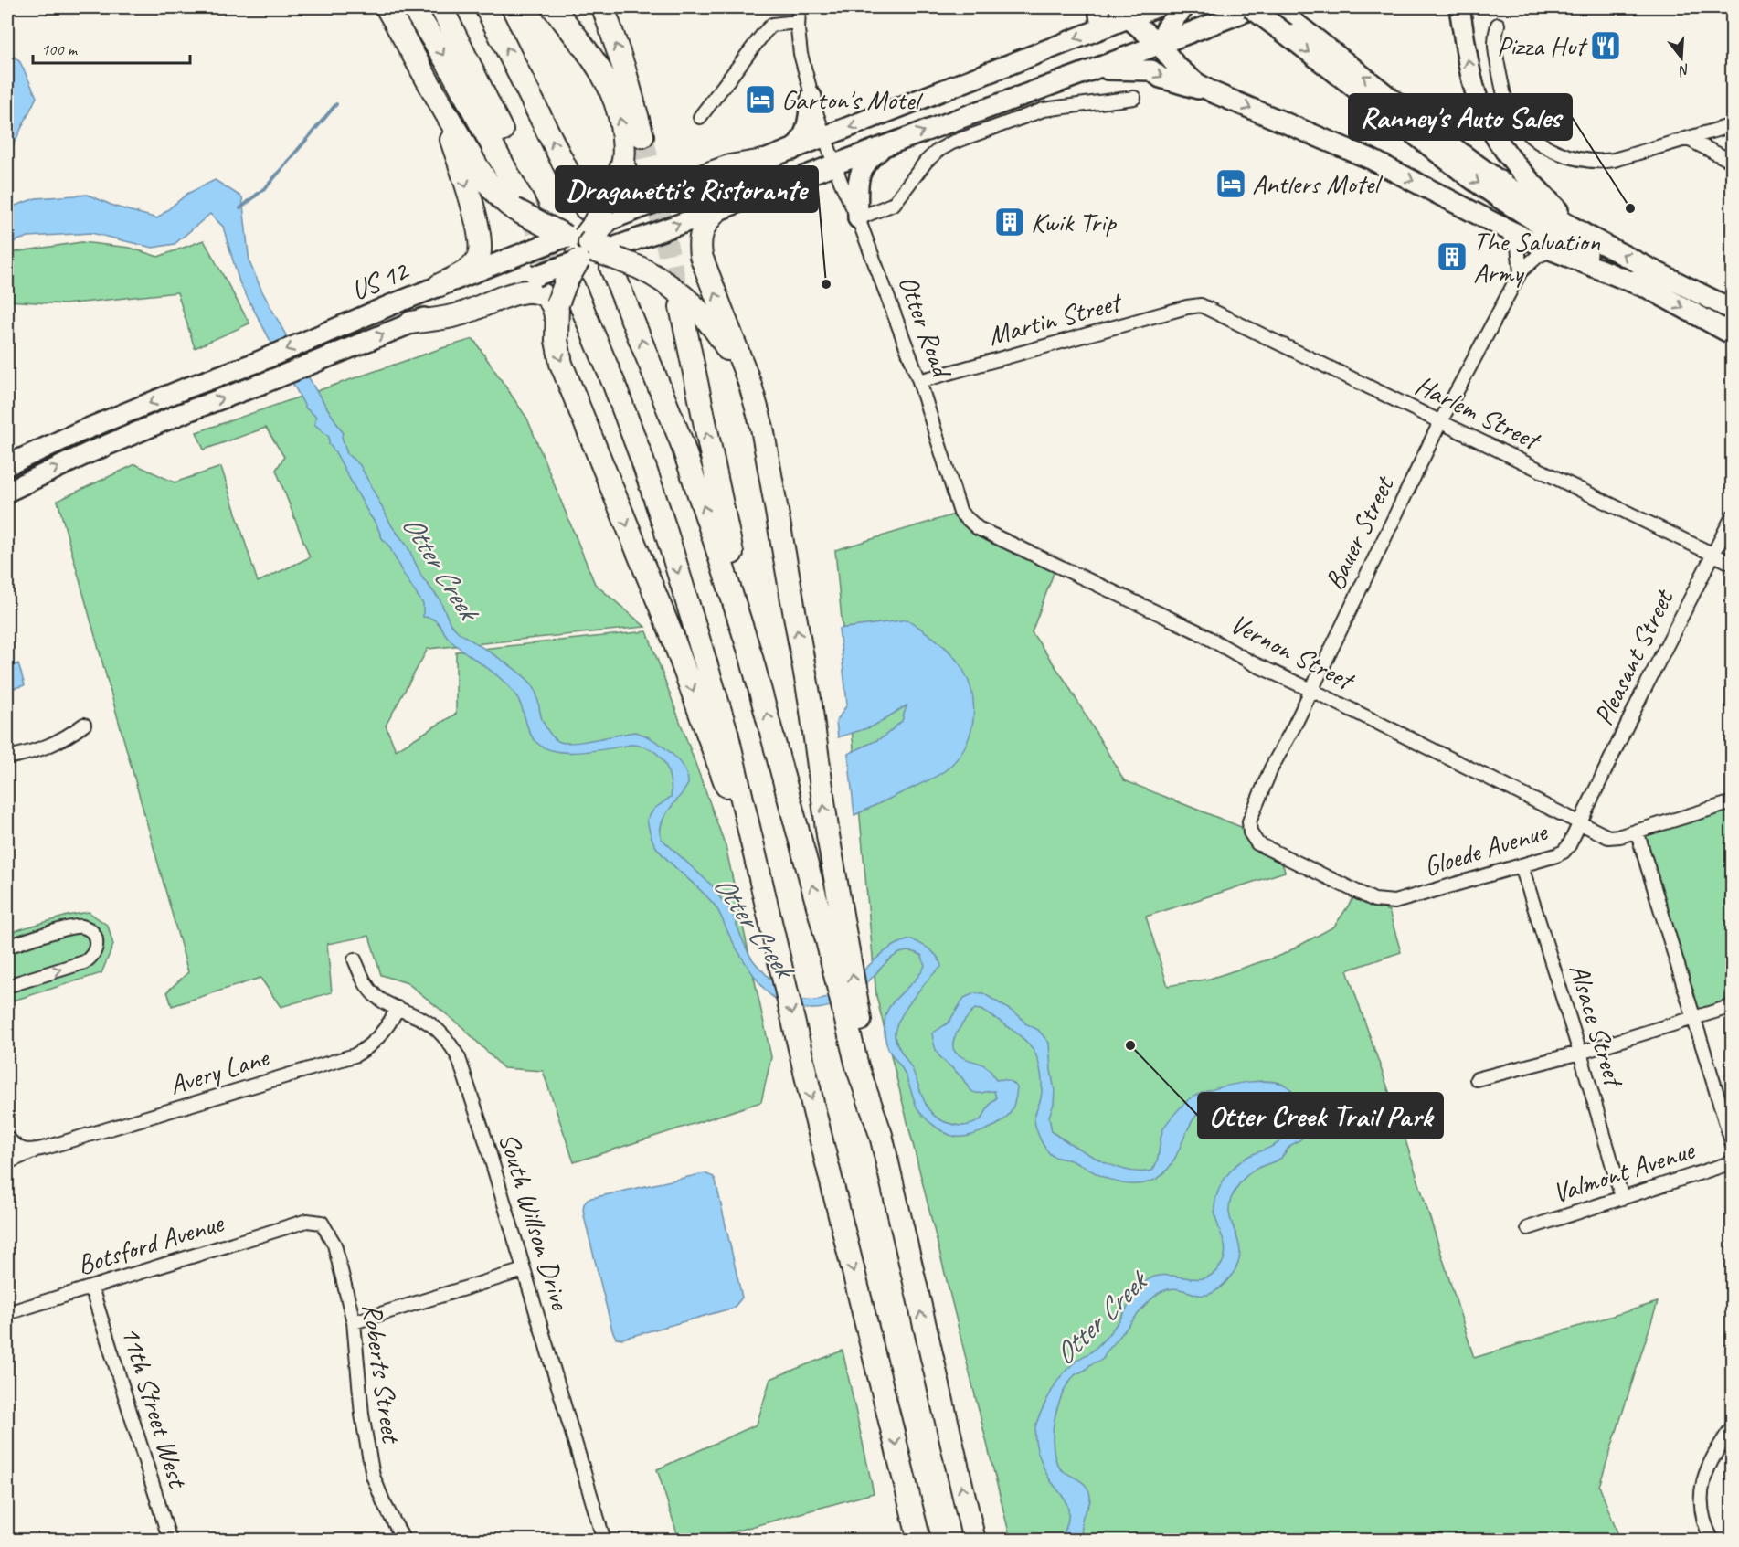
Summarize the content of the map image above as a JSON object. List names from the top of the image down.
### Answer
{
  "streets": {
    "main road": ["US 12"],
    "street": [
      "Martin Street",
      "Otter Road",
      "Harlem Street",
      "Bauer Street",
      "Vernon Street",
      "Pleasant Street",
      "Gloede Avenue",
      "Alsace Street",
      "Avery Lane",
      "Valmont Avenue",
      "South Willson Drive",
      "Botsford Avenue",
      "Roberts Street",
      "11th Street West"
    ]
  },
  "crossings": [
    ["US 12", "Otter Road"],
    ["Martin Street", "Otter Road"],
    ["Martin Street", "Harlem Street"],
    ["Otter Road", "Vernon Street"],
    ["Harlem Street", "Bauer Street"],
    ["Harlem Street", "Pleasant Street"],
    ["Bauer Street", "Vernon Street"],
    ["Bauer Street", "Gloede Avenue"],
    ["Vernon Street", "Pleasant Street"],
    ["Vernon Street", "Gloede Avenue"],
    ["Pleasant Street", "Gloede Avenue"],
    ["Gloede Avenue", "Alsace Street"],
    ["Alsace Street", "Valmont Avenue"],
    ["Avery Lane", "South Willson Drive"],
    ["Botsford Avenue", "Roberts Street"],
    ["Botsford Avenue", "11th Street West"]
  ],
  "water": ["Otter Creek"],
  "places": {
    "restaurant": ["Pizza Hut"],
    "hotel": ["Garton's Motel", "Antlers Motel"],
    "other": ["Ranney's Auto Sales", "Draganetti's Ristorante", "Otter Creek Trail Park"],
    "building": ["Kwik Trip", "The Salvation Army"]
  },
  "scale_bar": "100 m",
  "north": "bottom"
}
